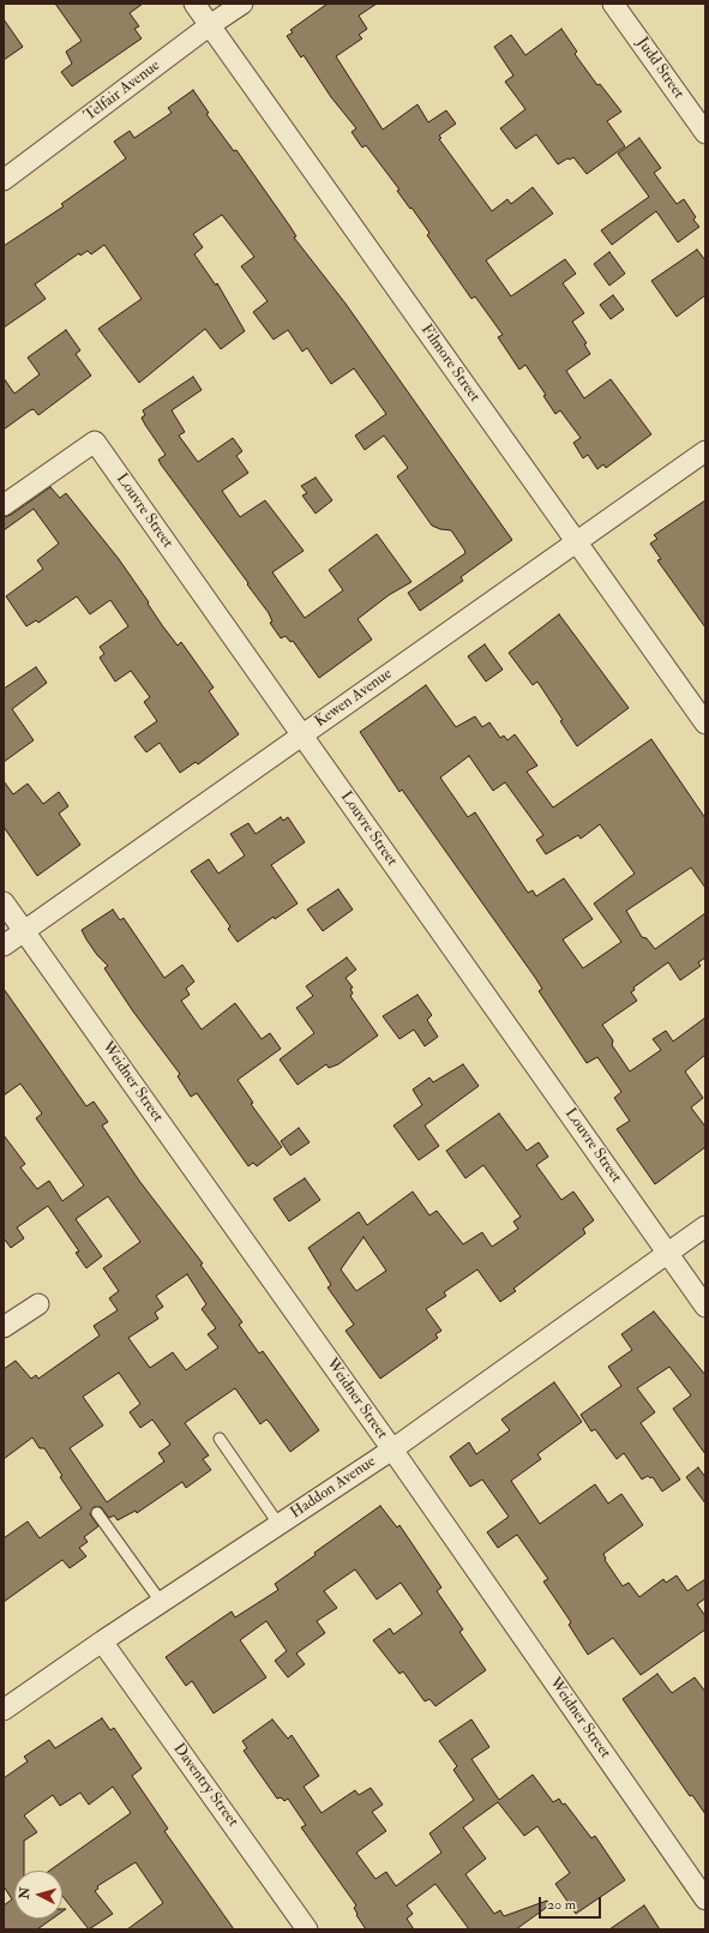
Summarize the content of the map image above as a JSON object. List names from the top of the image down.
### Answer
{
  "streets": {
    "street": [
      "Judd Street",
      "Telfair Avenue",
      "Filmore Street",
      "Louvre Street",
      "Kewen Avenue",
      "Weidner Street",
      "Haddon Avenue",
      "Daventry Street"
    ]
  },
  "crossings": [
    ["Telfair Avenue", "Filmore Street"],
    ["Filmore Street", "Kewen Avenue"],
    ["Louvre Street", "Kewen Avenue"],
    ["Louvre Street", "Haddon Avenue"],
    ["Kewen Avenue", "Weidner Street"],
    ["Weidner Street", "Haddon Avenue"],
    ["Haddon Avenue", "Daventry Street"]
  ],
  "scale_bar": "20 m",
  "north": "left"
}
